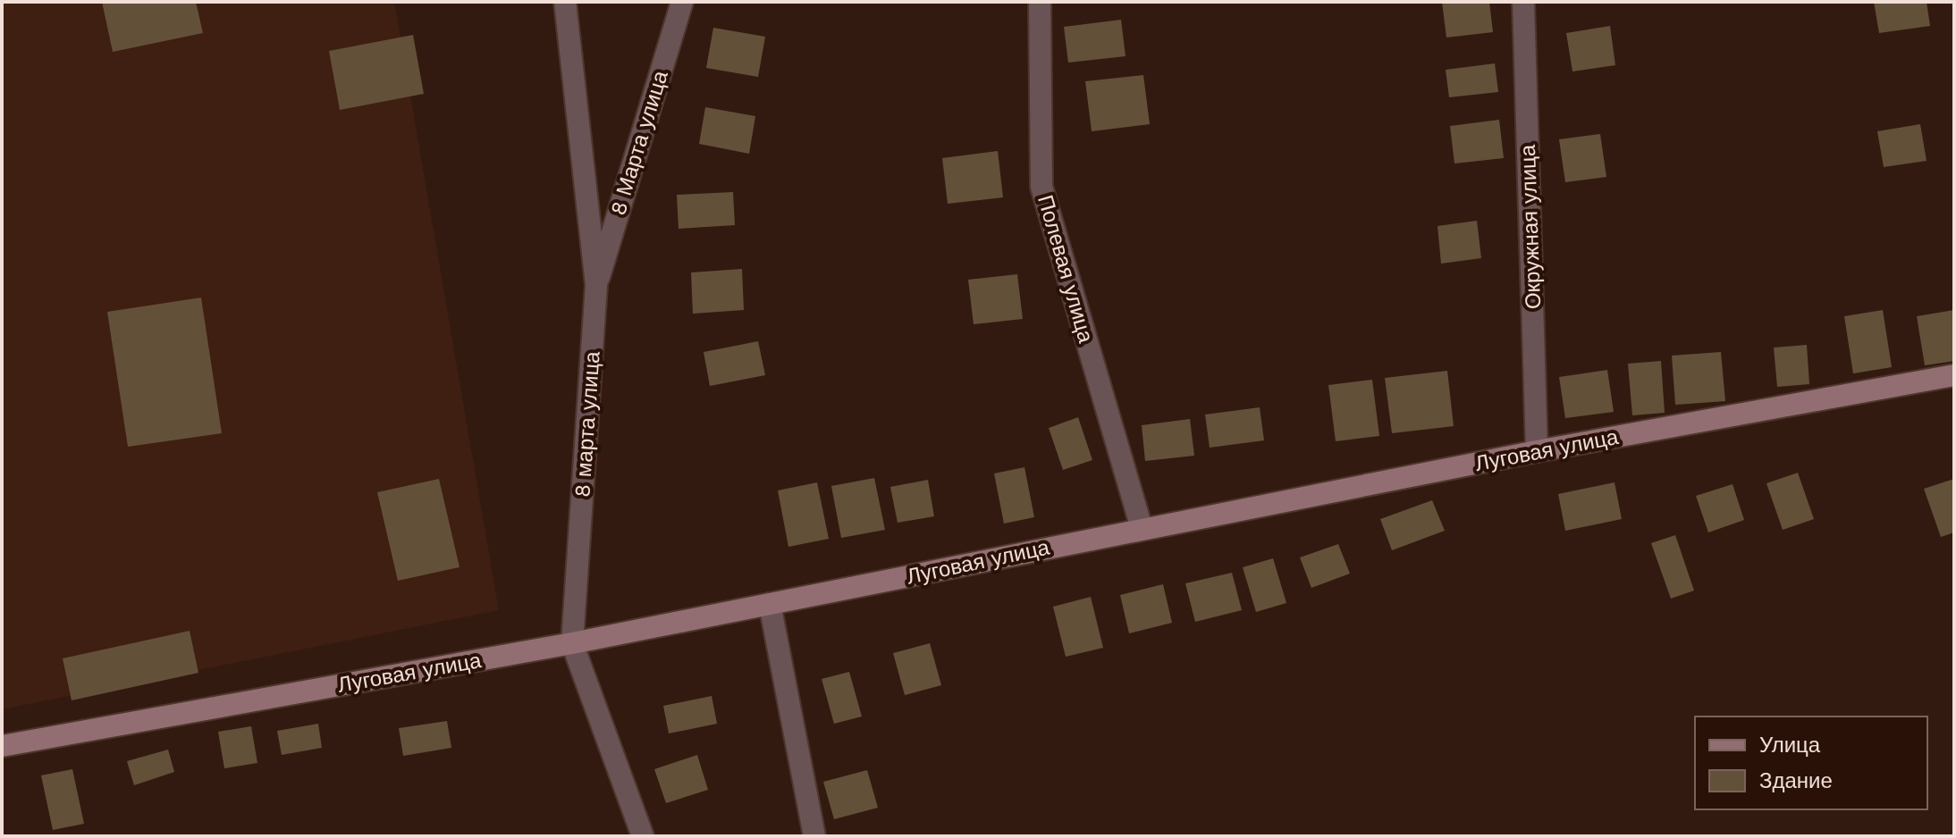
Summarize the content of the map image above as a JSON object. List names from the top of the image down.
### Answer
{
  "streets": {
    "street": [
      "8 Марта улица",
      "Окружная улица",
      "Полевая улица",
      "8 марта улица",
      "Луговая улица"
    ]
  },
  "crossings": [
    ["8 Марта улица", "8 марта улица"],
    ["Окружная улица", "Луговая улица"],
    ["Полевая улица", "Луговая улица"],
    ["8 марта улица", "Луговая улица"]
  ],
  "legend": ["Улица", "Здание"]
}
